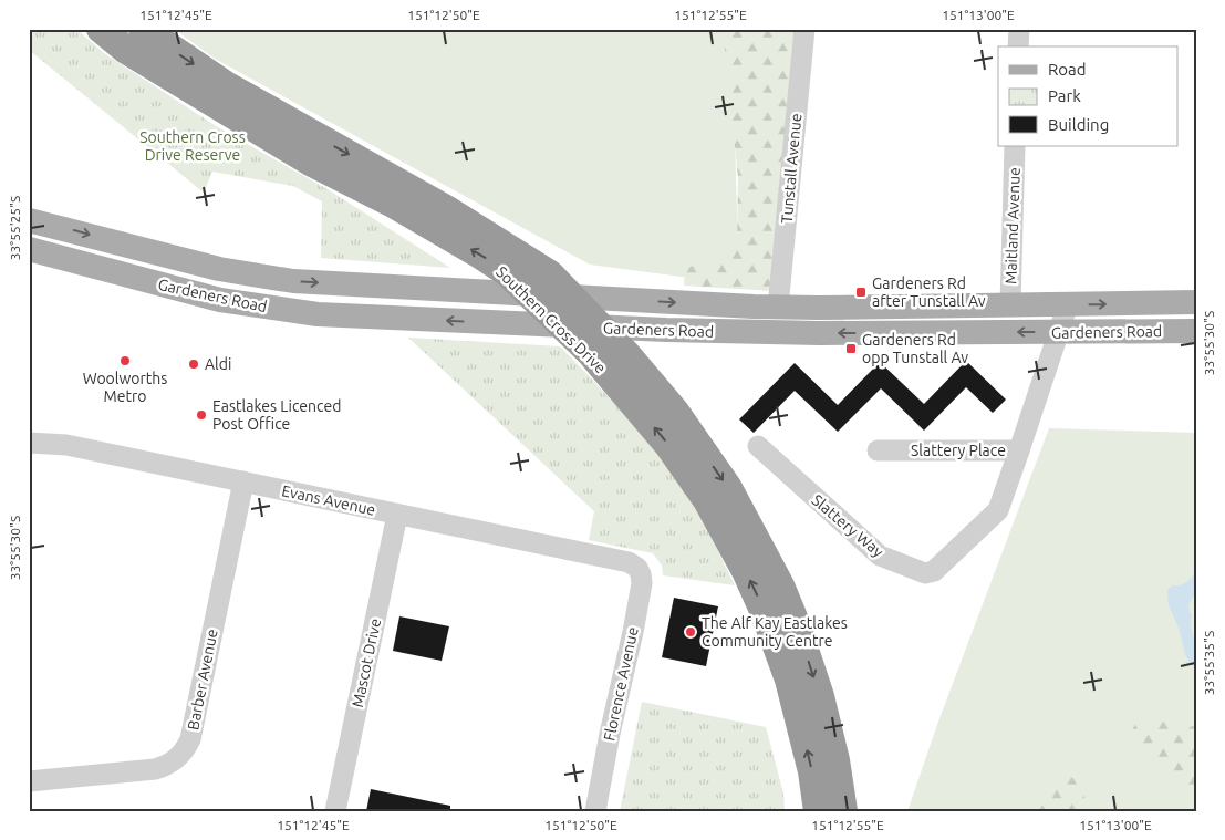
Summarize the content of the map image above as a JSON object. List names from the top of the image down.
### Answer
{
  "streets": {
    "highway": ["Southern Cross Drive"],
    "main road": ["Gardeners Road"],
    "street": [
      "Tunstall Avenue",
      "Maitland Avenue",
      "Slattery Place",
      "Evans Avenue",
      "Slattery Way",
      "Mascot Drive",
      "Barber Avenue",
      "Florence Avenue"
    ]
  },
  "crossings": [
    ["Tunstall Avenue", "Gardeners Road"],
    ["Maitland Avenue", "Gardeners Road"],
    ["Gardeners Road", "Slattery Place"],
    ["Slattery Place", "Slattery Way"],
    ["Evans Avenue", "Mascot Drive"],
    ["Evans Avenue", "Barber Avenue"],
    ["Evans Avenue", "Florence Avenue"]
  ],
  "parks": ["Southern Cross Drive Reserve"],
  "places": {
    "transit": ["Gardeners Rd after Tunstall Av", "Gardeners Rd opp Tunstall Av"],
    "other": [
      "Woolworths Metro",
      "Aldi",
      "Eastlakes Licenced Post Office",
      "The Alf Kay Eastlakes Community Centre"
    ]
  },
  "legend": ["Road", "Park", "Building"],
  "coordinates": [
    "151°12'45\"E",
    "151°12'50\"E",
    "151°12'55\"E",
    "151°13'00\"E",
    "33°55'25\"S",
    "33°55'30\"S",
    "33°55'35\"S"
  ]
}
